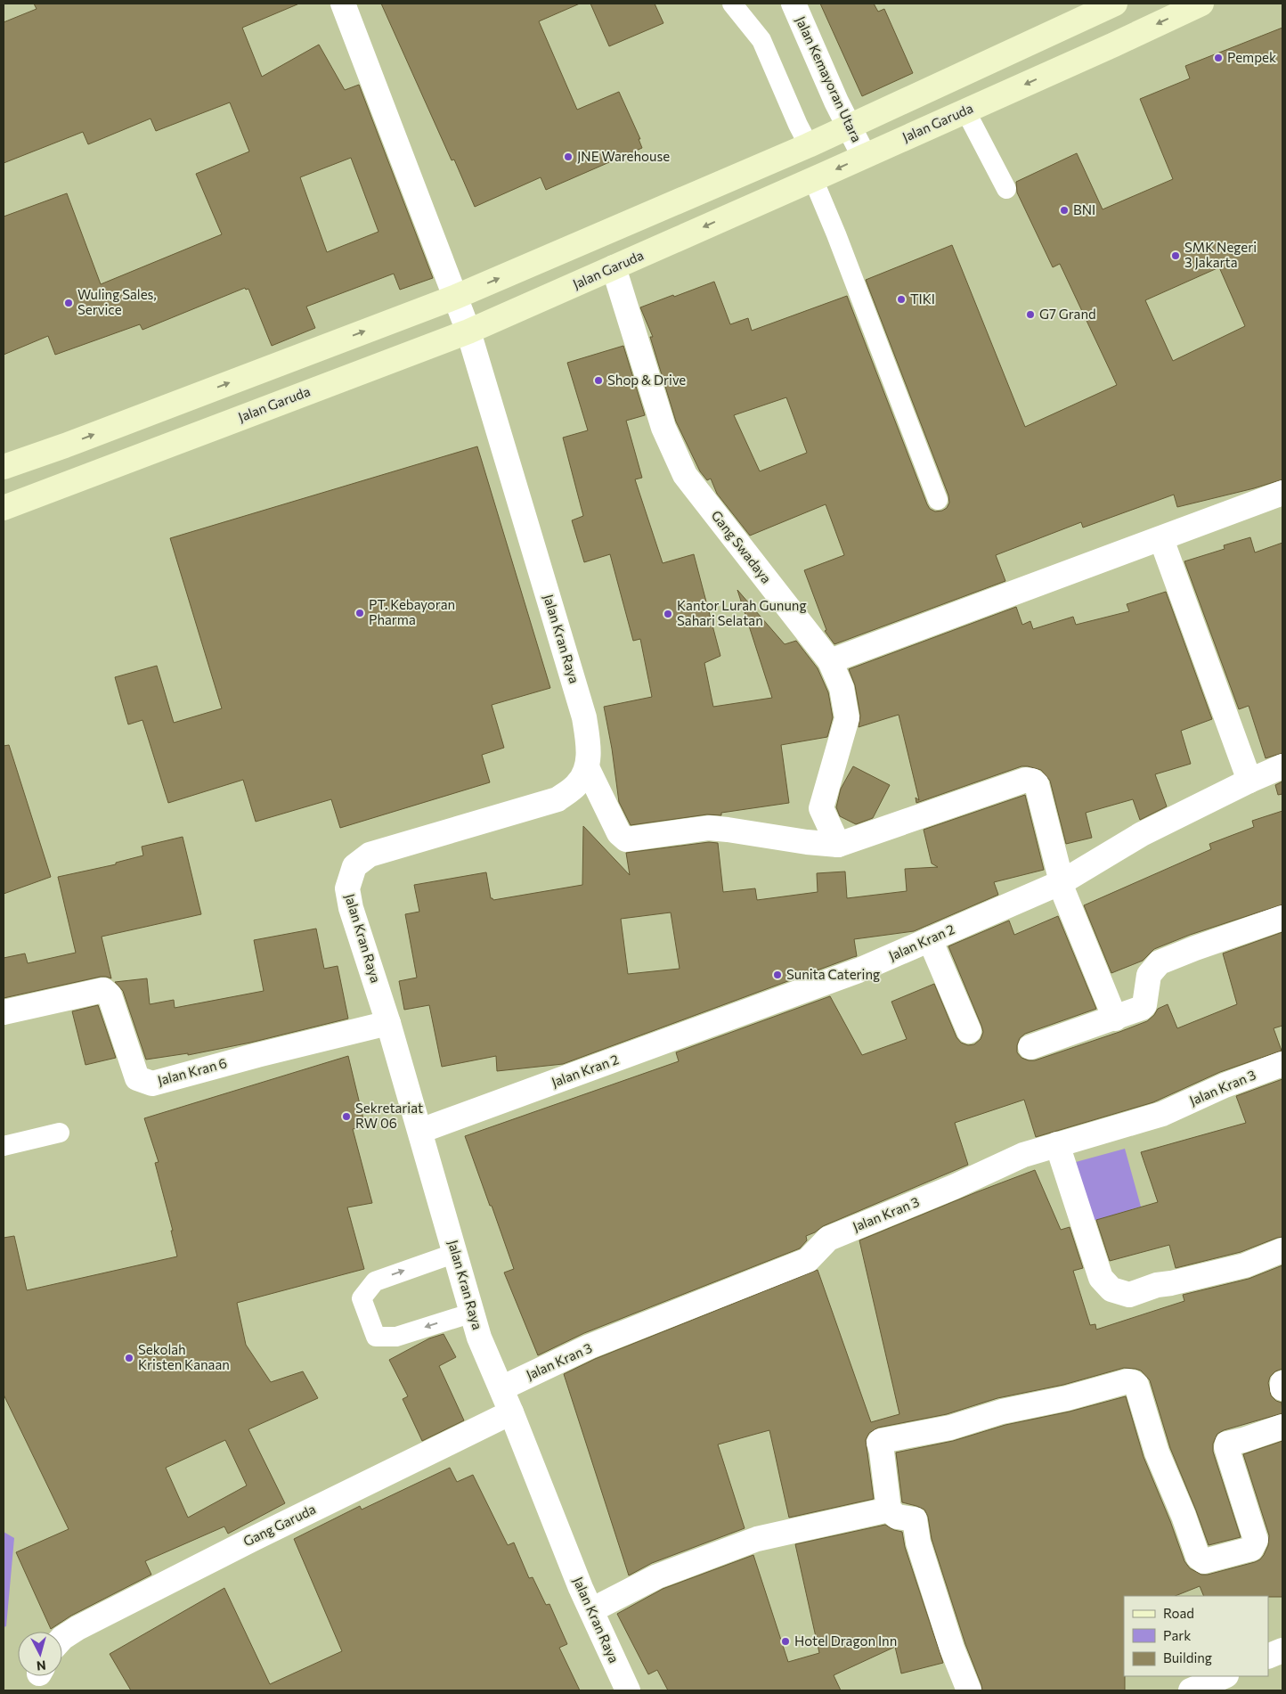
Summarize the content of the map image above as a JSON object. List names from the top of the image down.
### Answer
{
  "streets": {
    "main road": ["Jalan Garuda"],
    "street": [
      "Jalan Kemayoran Utara",
      "Gang Swadaya",
      "Jalan Kran Raya",
      "Jalan Kran 2",
      "Jalan Kran 6",
      "Jalan Kran 3",
      "Gang Garuda"
    ]
  },
  "crossings": [
    ["Jalan Kemayoran Utara", "Jalan Garuda"],
    ["Jalan Garuda", "Gang Swadaya"],
    ["Jalan Garuda", "Jalan Kran Raya"],
    ["Jalan Kran Raya", "Jalan Kran 2"],
    ["Jalan Kran Raya", "Jalan Kran 6"],
    ["Jalan Kran Raya", "Jalan Kran 3"],
    ["Jalan Kran Raya", "Gang Garuda"]
  ],
  "places": [
    "Pempek",
    "JNE Warehouse",
    "BNI",
    "SMK Negeri 3 Jakarta",
    "TIKI",
    "Wuling Sales, Service",
    "G7 Grand",
    "Shop & Drive",
    "PT. Kebayoran Pharma",
    "Kantor Lurah Gunung Sahari Selatan",
    "Sunita Catering",
    "Sekretariat RW 06",
    "Sekolah Kristen Kanaan",
    "Hotel Dragon Inn"
  ],
  "legend": ["Road", "Park", "Building"],
  "north": "bottom"
}
